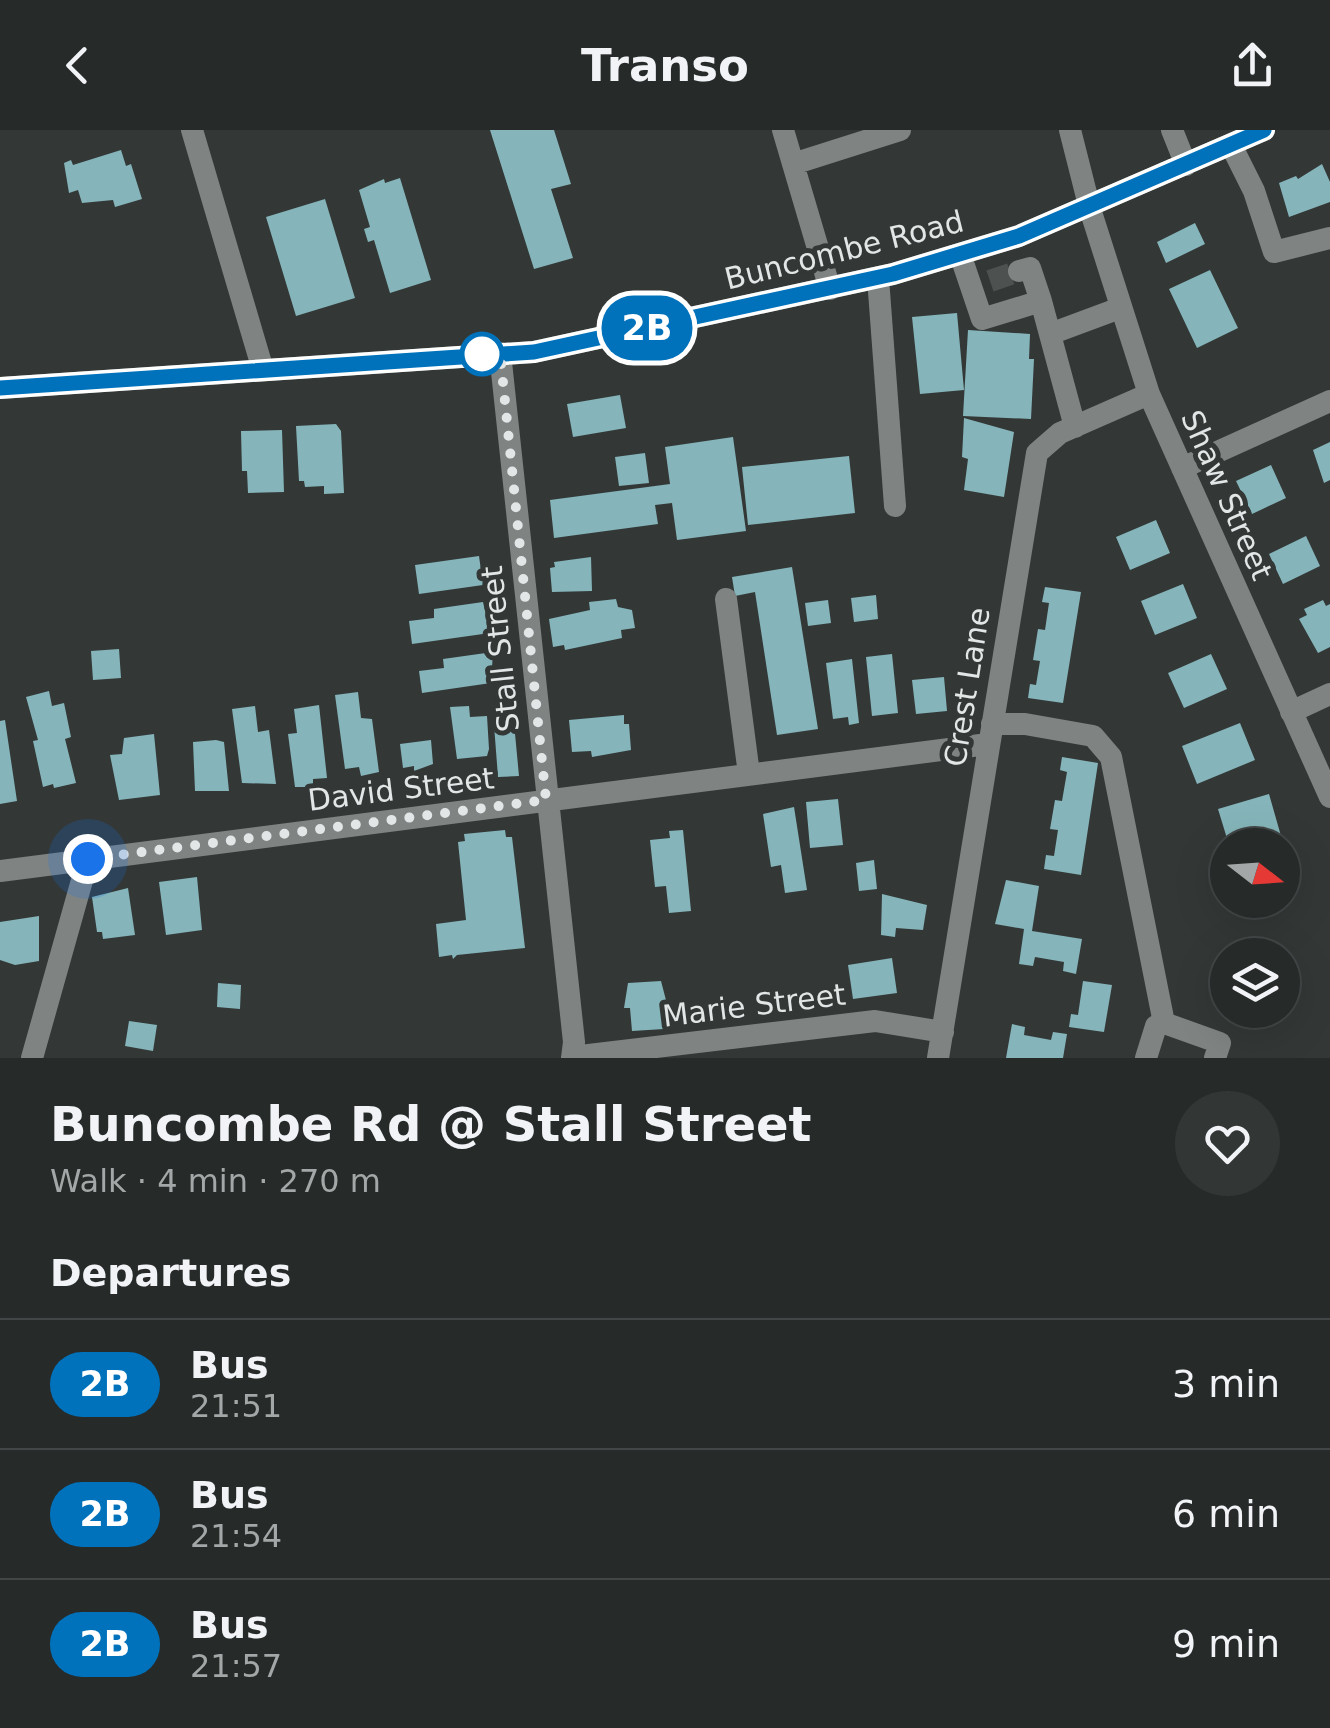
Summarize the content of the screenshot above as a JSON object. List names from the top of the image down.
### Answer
{
  "streets": {
    "street": [
      "Buncombe Road",
      "Shaw Street",
      "Stall Street",
      "Crest Lane",
      "David Street",
      "Marie Street"
    ]
  },
  "crossings": [
    ["Buncombe Road", "Shaw Street"],
    ["Buncombe Road", "Stall Street"],
    ["Shaw Street", "Crest Lane"],
    ["Stall Street", "David Street"],
    ["Stall Street", "Marie Street"],
    ["Crest Lane", "David Street"],
    ["Crest Lane", "Marie Street"]
  ],
  "lines": ["bus line 2B"],
  "north": "right",
  "page": {
    "header": "Transo",
    "on_map": "2B",
    "heading": [
      ["Buncombe Rd @ Stall Street", "Walk · 4 min · 270 m"],
      "Departures"
    ],
    "list": [
      {
        "mark": "2B",
        "name": "Bus",
        "note": "21:51",
        "value": "3 min"
      },
      {
        "mark": "2B",
        "name": "Bus",
        "note": "21:54",
        "value": "6 min"
      },
      {
        "mark": "2B",
        "name": "Bus",
        "note": "21:57",
        "value": "9 min"
      }
    ]
  }
}
